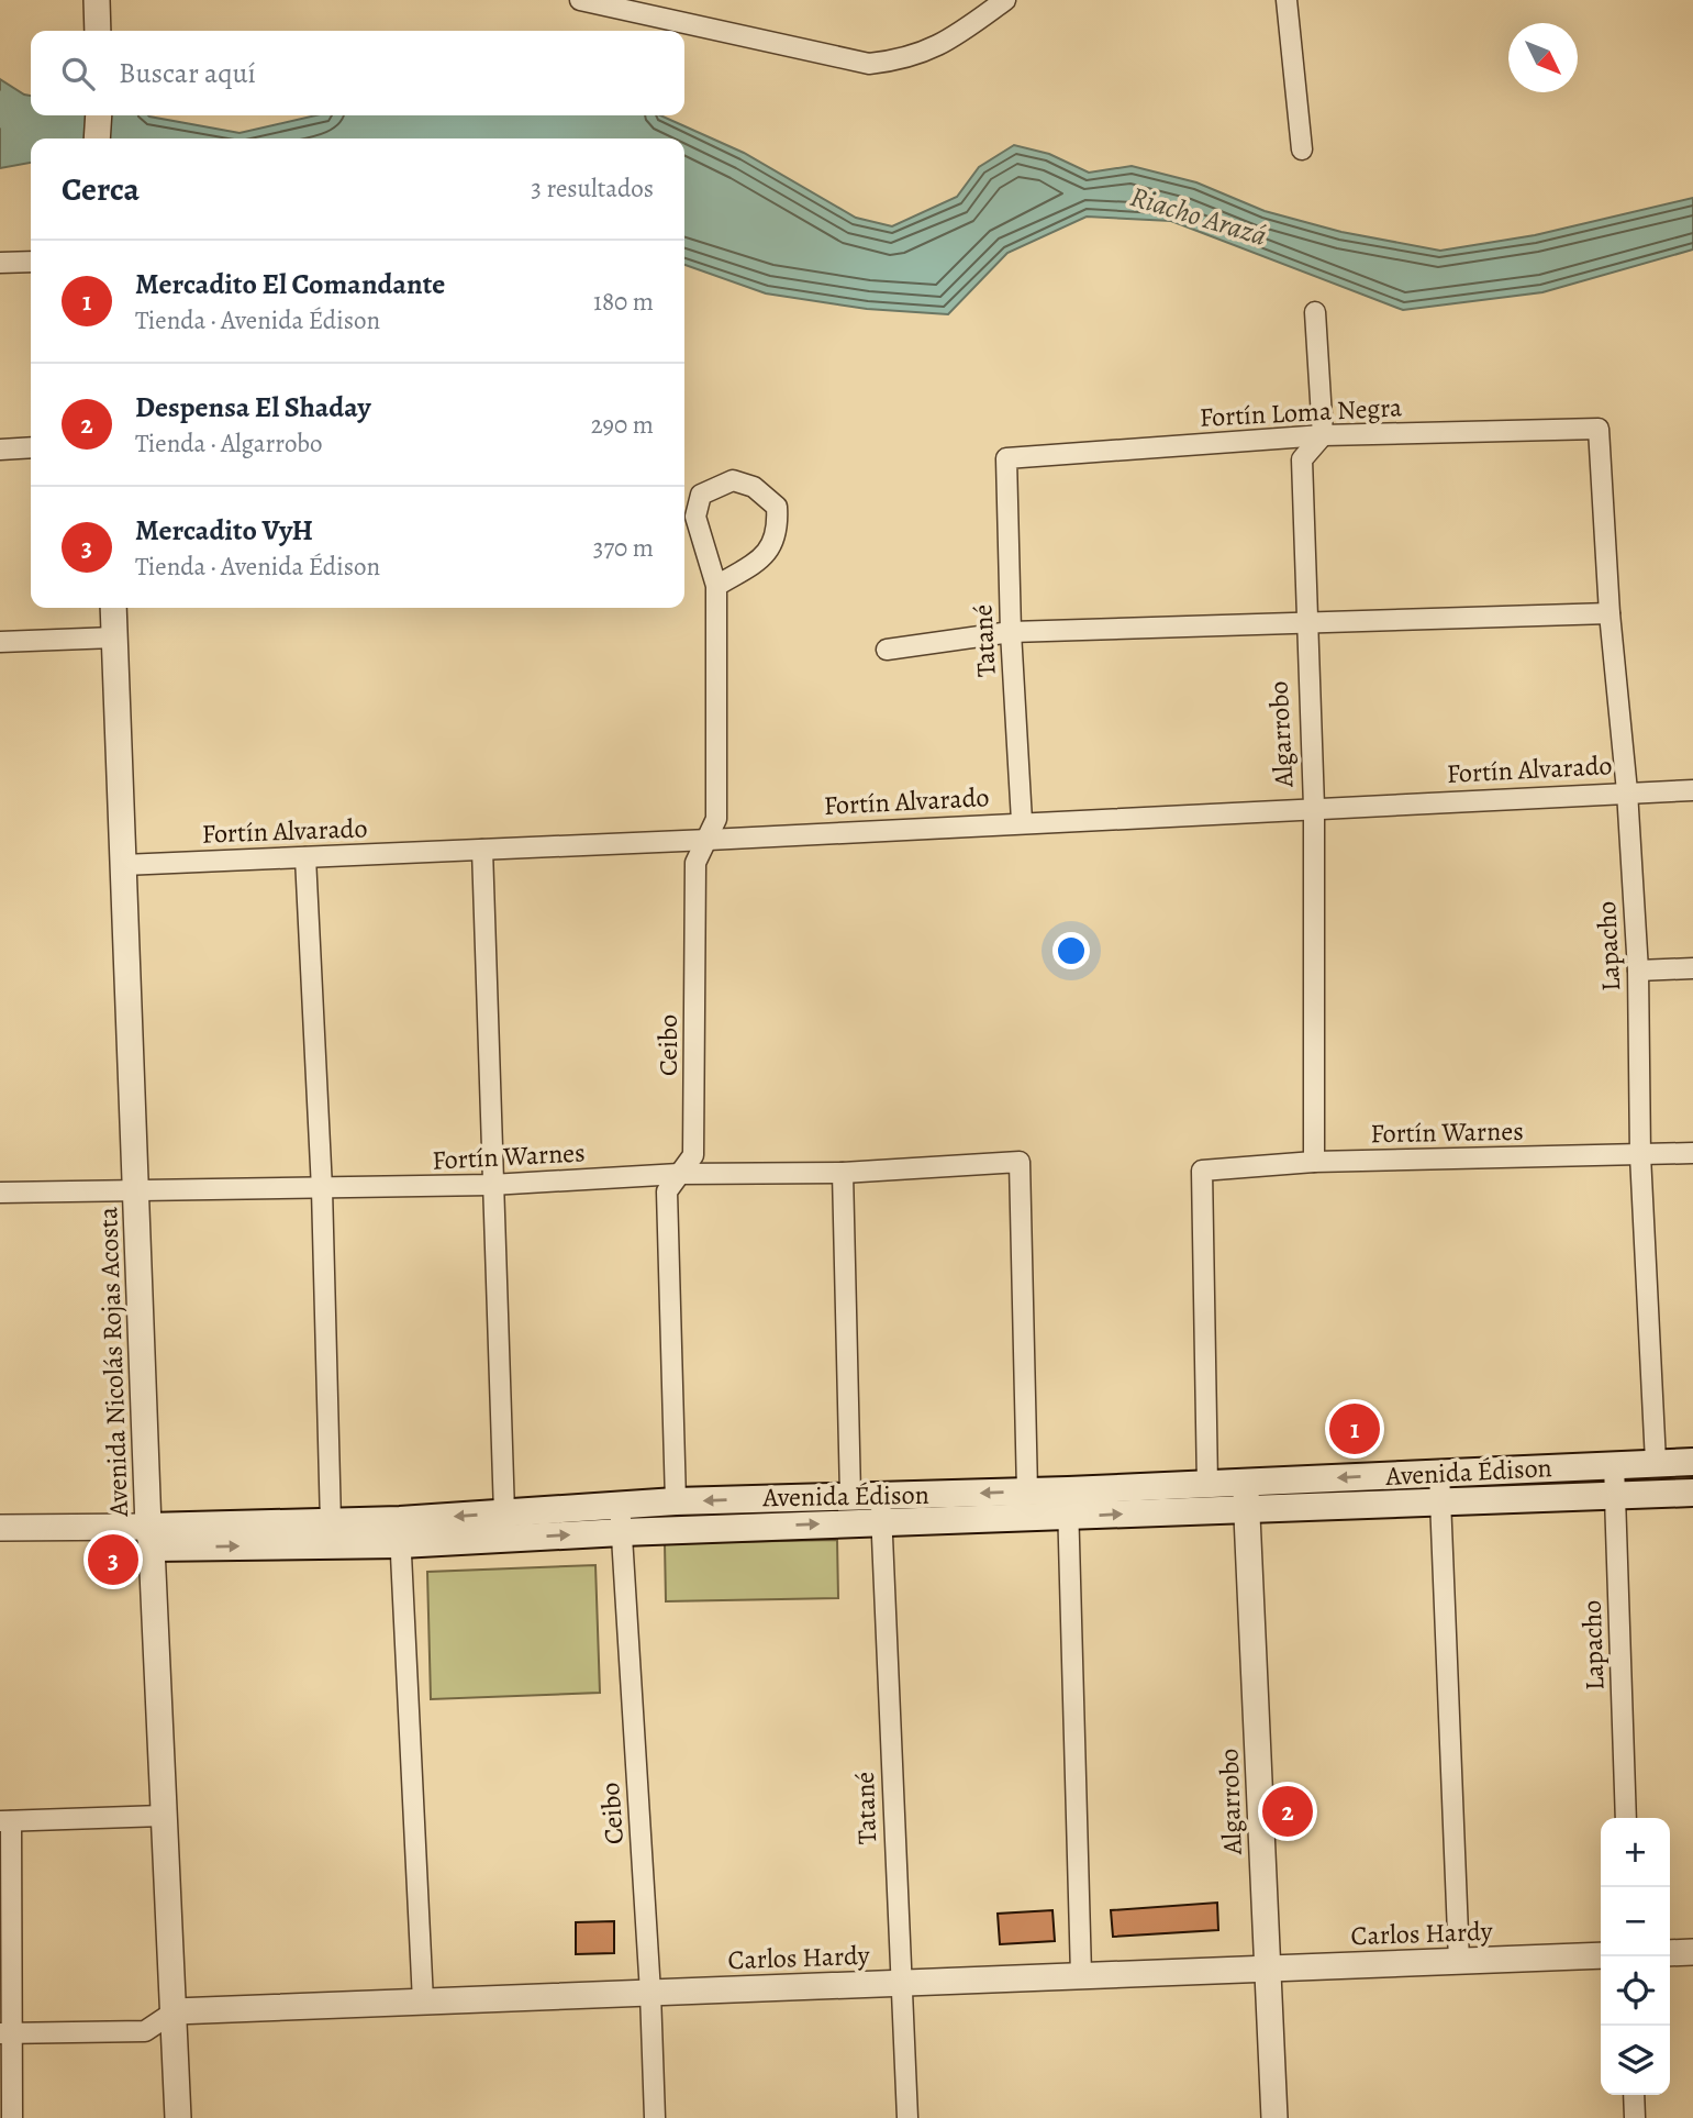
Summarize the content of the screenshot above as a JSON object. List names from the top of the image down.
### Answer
{
  "streets": {
    "main road": ["Avenida Édison"],
    "street": [
      "Fortín Loma Negra",
      "Tatané",
      "Algarrobo",
      "Fortín Alvarado",
      "Lapacho",
      "Ceibo",
      "Fortín Warnes",
      "Avenida Nicolás Rojas Acosta",
      "Carlos Hardy"
    ]
  },
  "crossings": [
    ["Fortín Loma Negra", "Tatané"],
    ["Fortín Loma Negra", "Algarrobo"],
    ["Fortín Loma Negra", "Lapacho"],
    ["Tatané", "Fortín Alvarado"],
    ["Tatané", "Avenida Édison"],
    ["Tatané", "Carlos Hardy"],
    ["Algarrobo", "Fortín Alvarado"],
    ["Algarrobo", "Fortín Warnes"],
    ["Algarrobo", "Avenida Édison"],
    ["Algarrobo", "Carlos Hardy"],
    ["Fortín Alvarado", "Lapacho"],
    ["Fortín Alvarado", "Ceibo"],
    ["Fortín Alvarado", "Avenida Nicolás Rojas Acosta"],
    ["Lapacho", "Fortín Warnes"],
    ["Lapacho", "Avenida Édison"],
    ["Ceibo", "Fortín Warnes"],
    ["Ceibo", "Avenida Édison"],
    ["Ceibo", "Carlos Hardy"],
    ["Fortín Warnes", "Avenida Nicolás Rojas Acosta"],
    ["Fortín Warnes", "Avenida Édison"],
    ["Avenida Nicolás Rojas Acosta", "Avenida Édison"],
    ["Avenida Nicolás Rojas Acosta", "Carlos Hardy"]
  ],
  "water": ["Riacho Arazá"],
  "north": "bottom right",
  "page": {
    "search": "Buscar aquí",
    "heading": ["Cerca", "3 resultados"],
    "list": [
      {
        "mark": "1",
        "name": "Mercadito El Comandante",
        "note": "Tienda · Avenida Édison",
        "value": "180 m"
      },
      {
        "mark": "2",
        "name": "Despensa El Shaday",
        "note": "Tienda · Algarrobo",
        "value": "290 m"
      },
      {
        "mark": "3",
        "name": "Mercadito VyH",
        "note": "Tienda · Avenida Édison",
        "value": "370 m"
      }
    ],
    "pins": ["1", "3", "2"],
    "map_buttons": ["+", "−"]
  }
}
